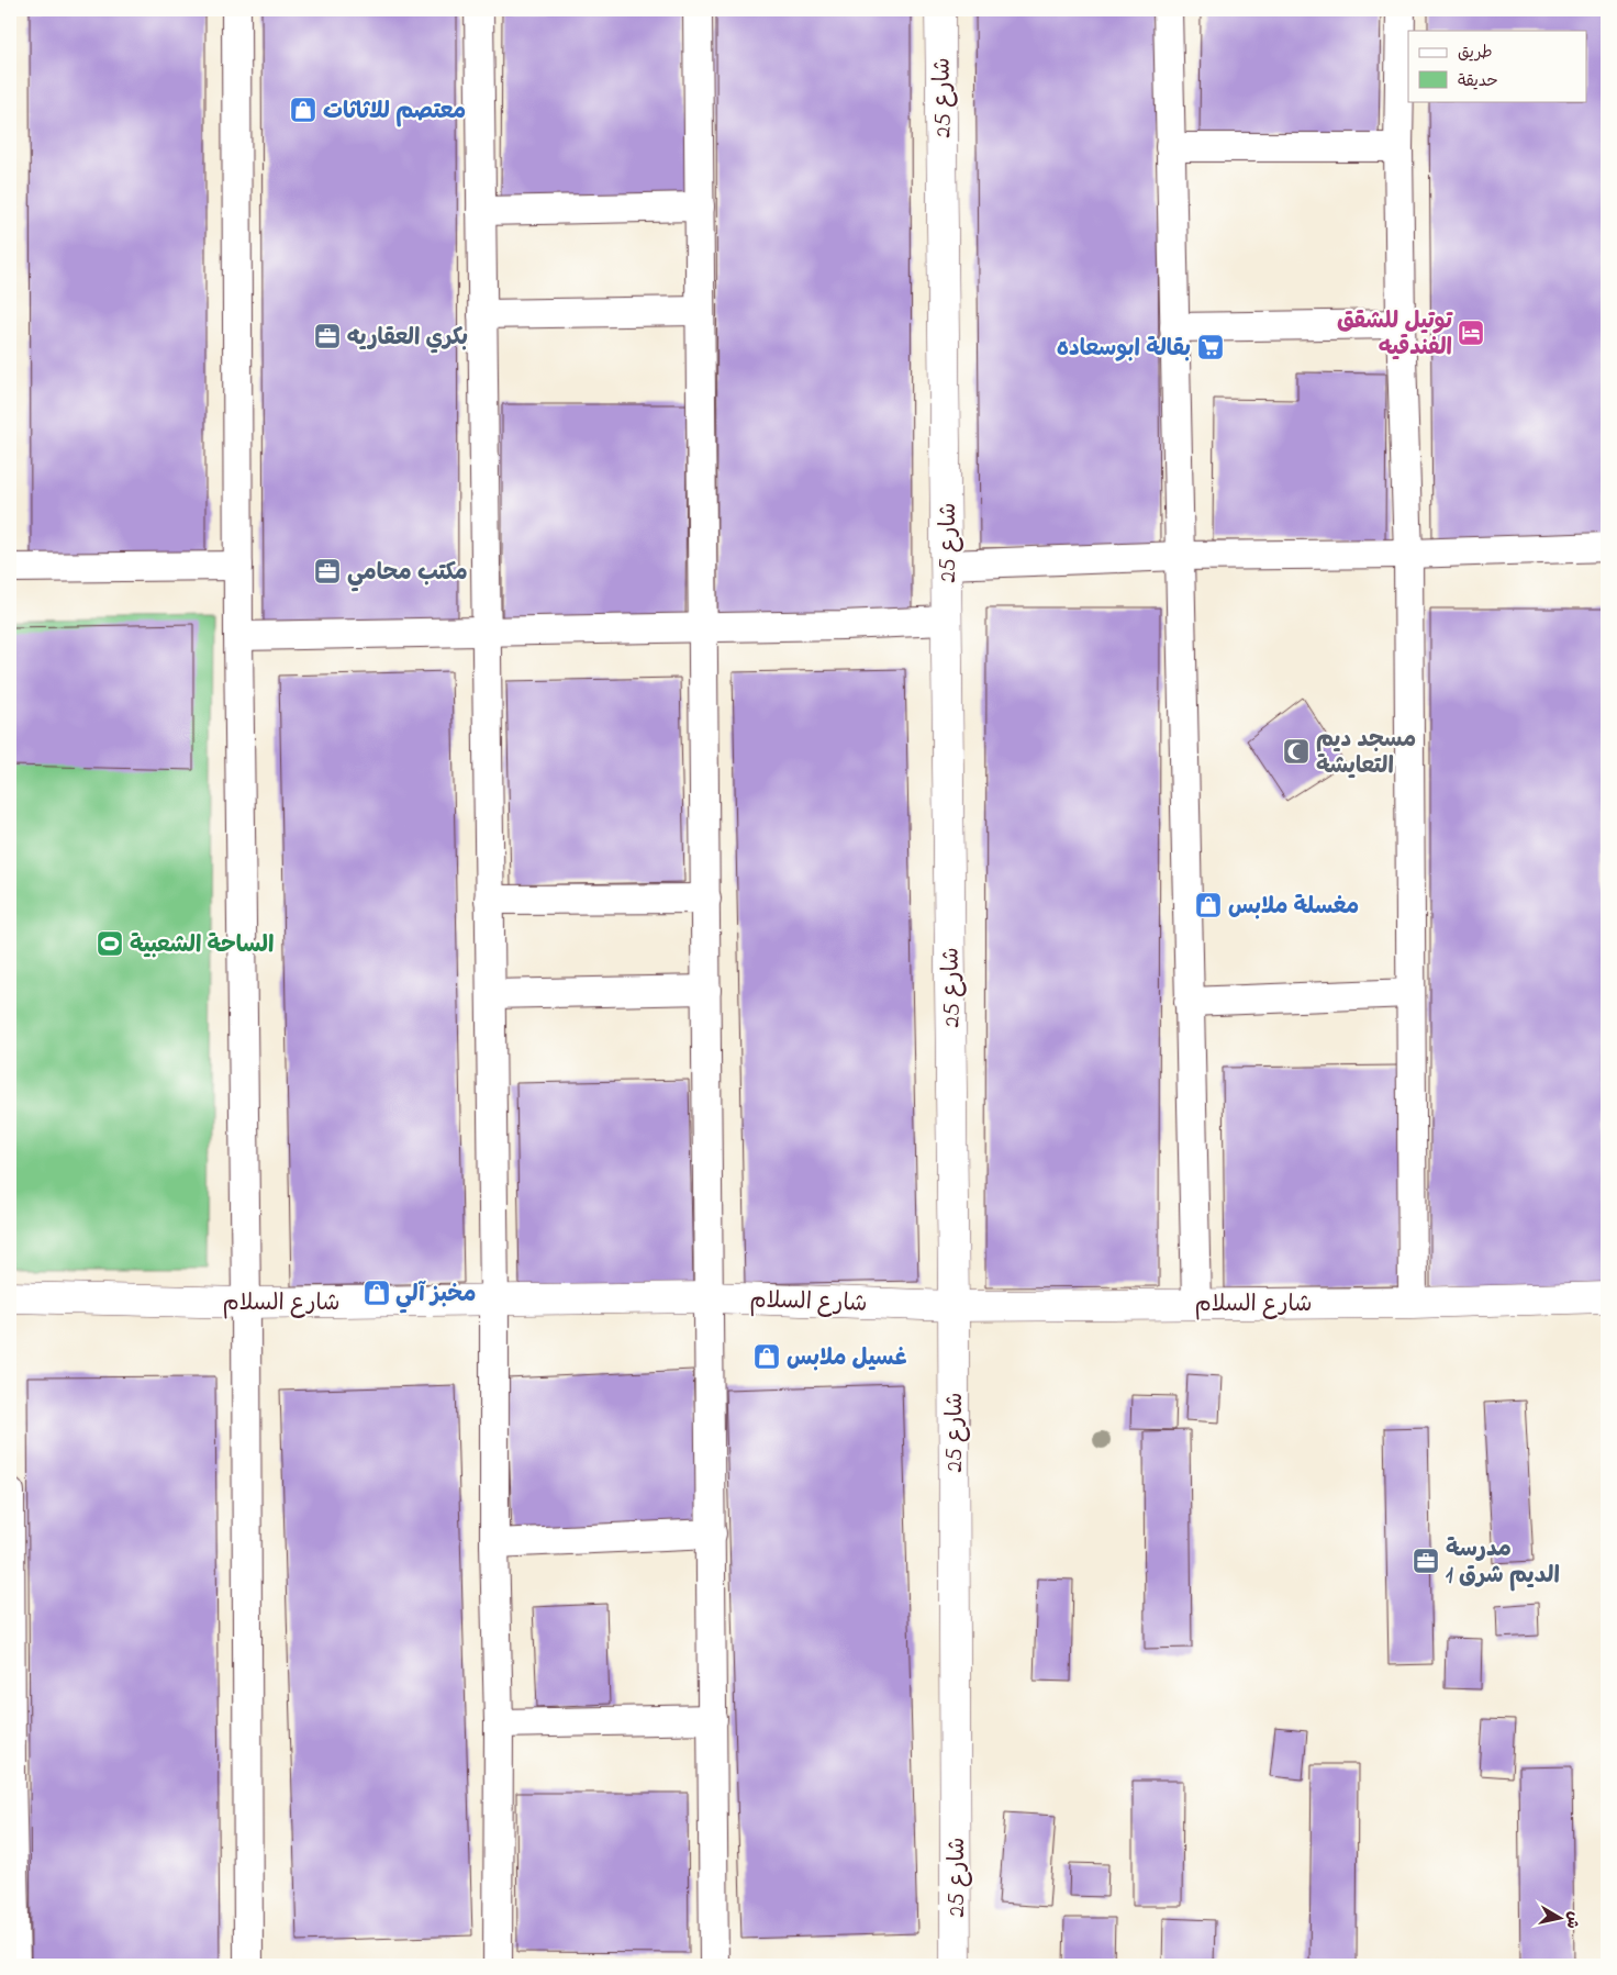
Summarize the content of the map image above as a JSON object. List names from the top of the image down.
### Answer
{
  "streets": {
    "street": ["شارع 25", "شارع السلام"]
  },
  "crossings": [
    ["شارع 25", "شارع السلام"]
  ],
  "places": {
    "shop": [
      "معتصم للاثاثات",
      "مغسلة ملابس",
      "مخبز آلي",
      "غسيل ملابس"
    ],
    "hotel": ["توتيل للشقق الفندقيه"],
    "office": ["بكري العقاريه", "مكتب محامي", "مدرسة الديم شرق 1"],
    "supermarket": ["بقالة ابوسعاده"],
    "mosque": ["مسجد ديم التعايشة"],
    "sports": ["الساحة الشعبية"]
  },
  "legend": ["طريق", "حديقة"],
  "north": "right"
}
